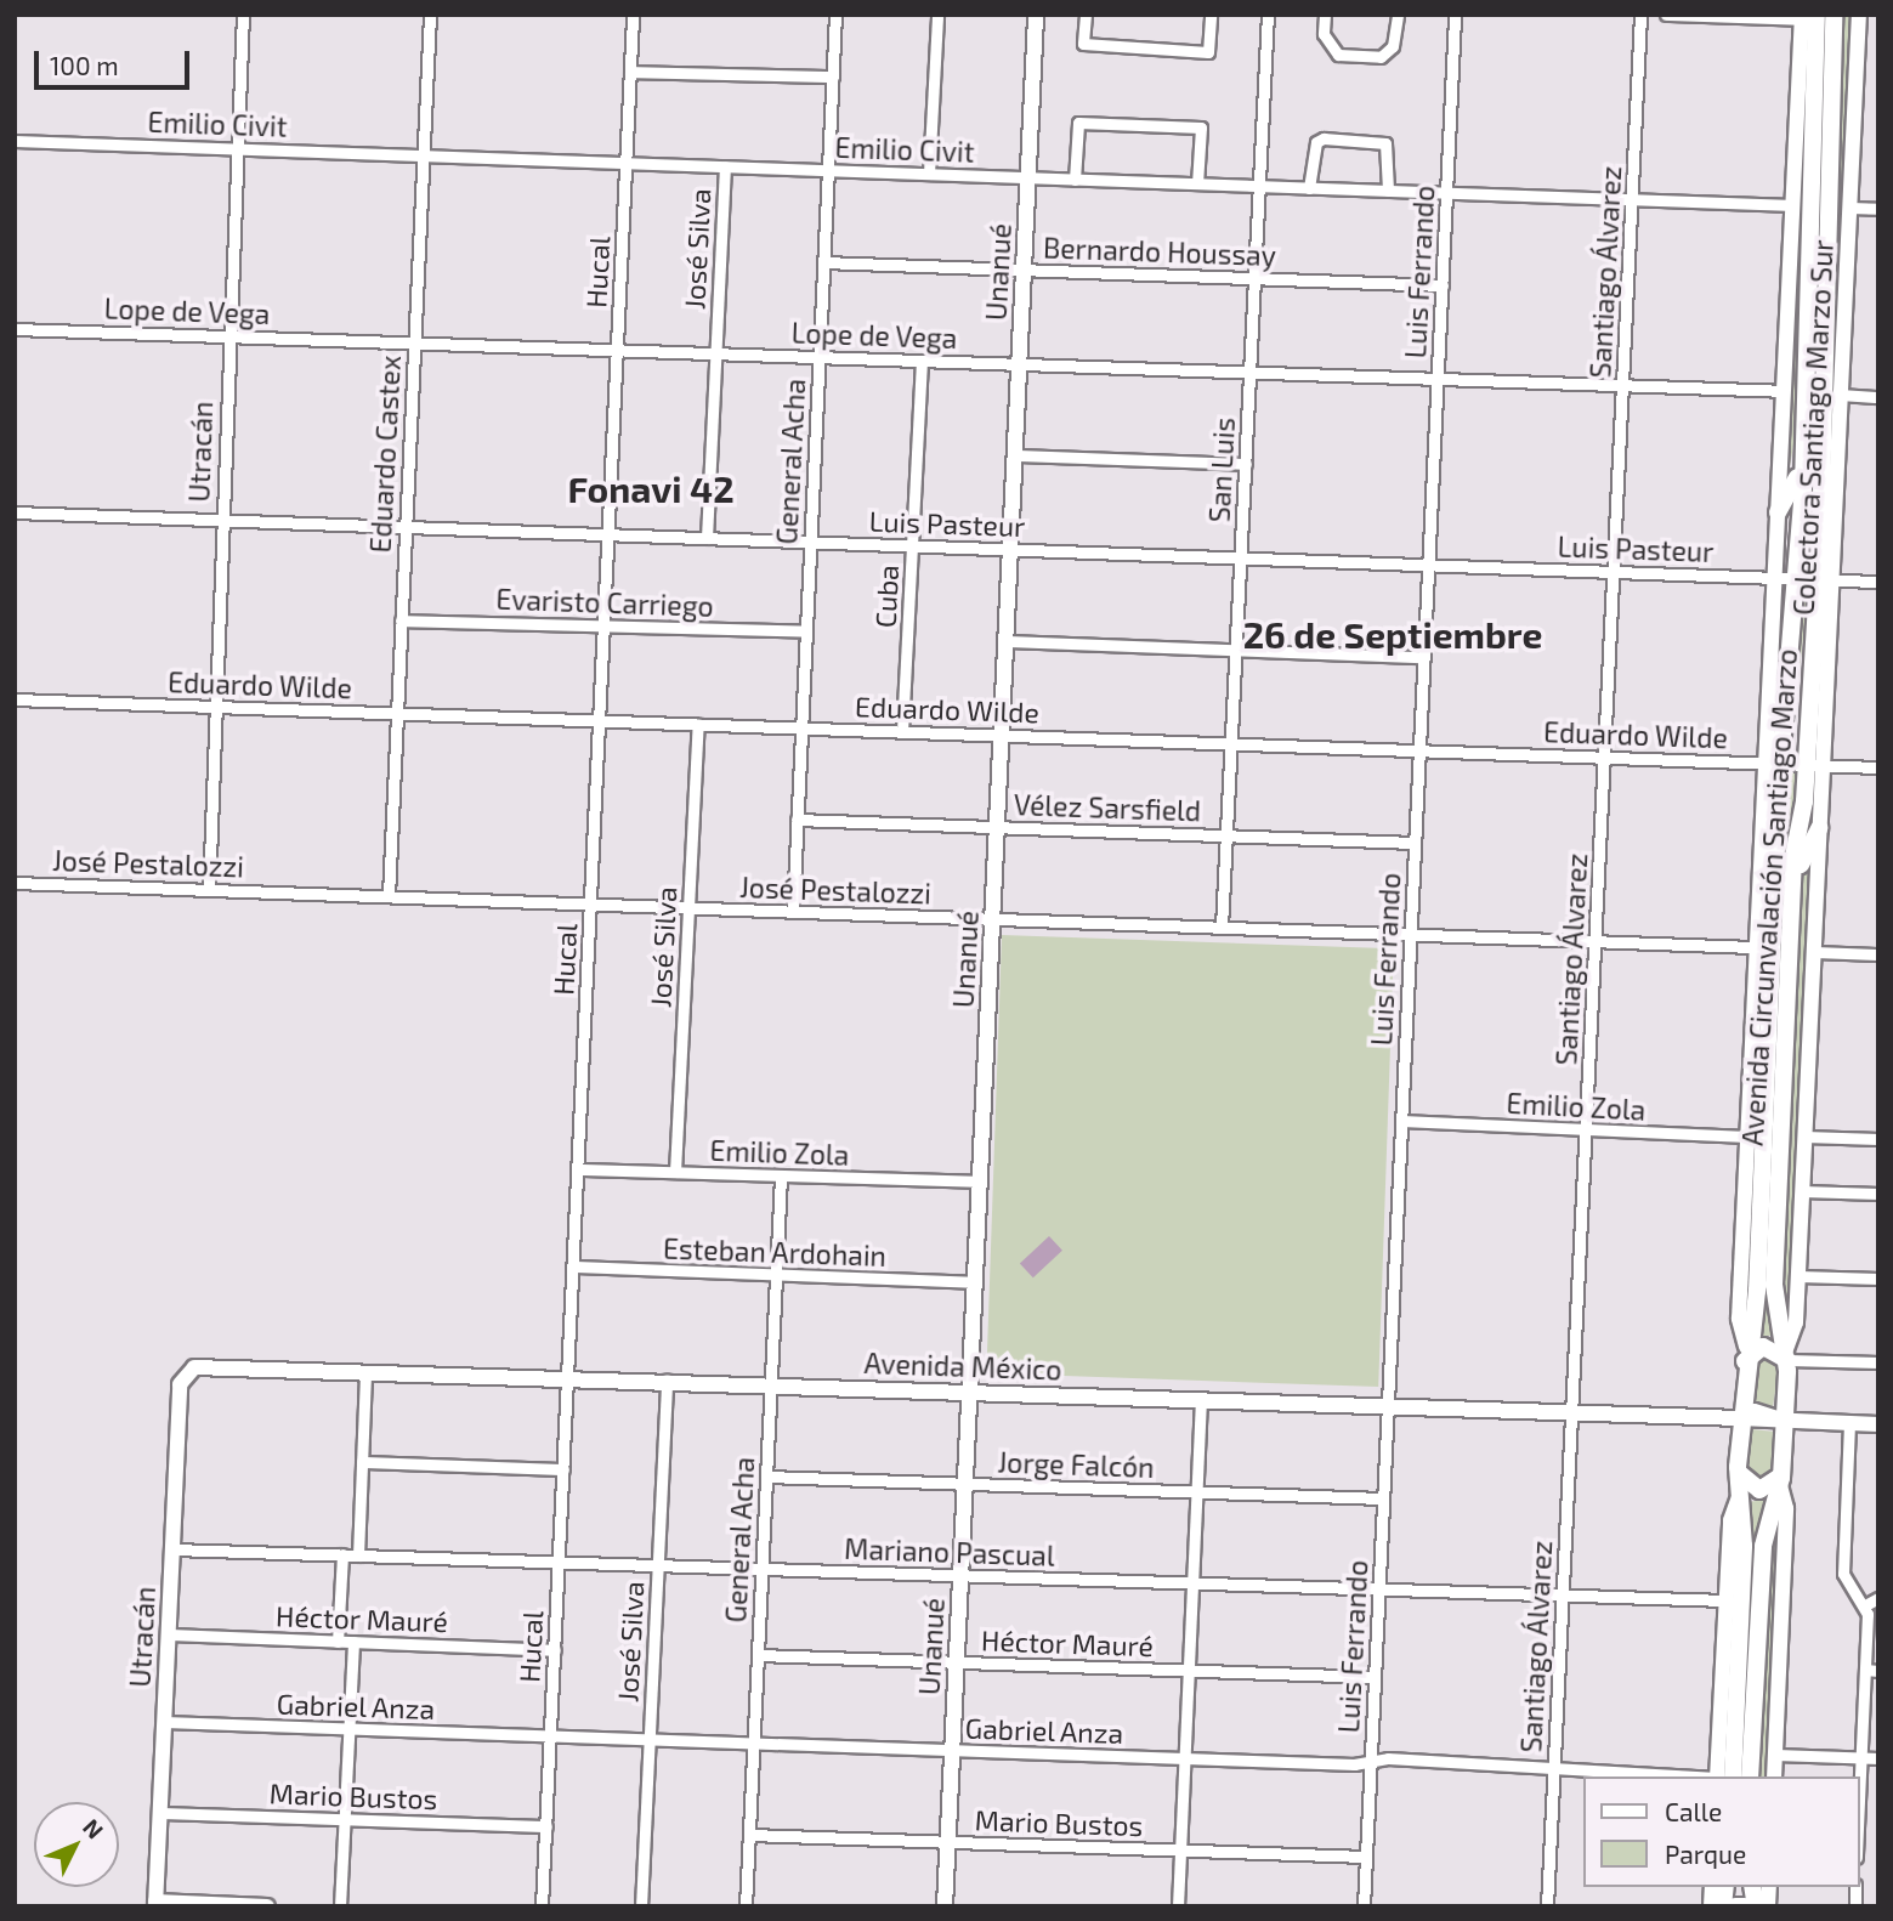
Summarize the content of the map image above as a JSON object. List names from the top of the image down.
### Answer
{
  "streets": {
    "main road": ["Avenida Circunvalación Santiago Marzo"],
    "street": [
      "Emilio Civit",
      "José Silva",
      "Bernardo Houssay",
      "Hucal",
      "Unanué",
      "Luis Ferrando",
      "Santiago Álvarez",
      "Lope de Vega",
      "Colectora Santiago Marzo Sur",
      "Utracán",
      "Eduardo Castex",
      "General Acha",
      "San Luis",
      "Luis Pasteur",
      "Cuba",
      "Evaristo Carriego",
      "Eduardo Wilde",
      "Vélez Sarsfield",
      "José Pestalozzi",
      "Emilio Zola",
      "Esteban Ardohain",
      "Avenida México",
      "Jorge Falcón",
      "Mariano Pascual",
      "Héctor Mauré",
      "Gabriel Anza",
      "Mario Bustos"
    ]
  },
  "crossings": [
    ["Emilio Civit", "José Silva"],
    ["Emilio Civit", "Hucal"],
    ["Emilio Civit", "Unanué"],
    ["Emilio Civit", "Luis Ferrando"],
    ["Emilio Civit", "Santiago Álvarez"],
    ["Emilio Civit", "Colectora Santiago Marzo Sur"],
    ["Emilio Civit", "Utracán"],
    ["Emilio Civit", "Eduardo Castex"],
    ["Emilio Civit", "General Acha"],
    ["Emilio Civit", "San Luis"],
    ["José Silva", "Lope de Vega"],
    ["José Silva", "Luis Pasteur"],
    ["José Silva", "Eduardo Wilde"],
    ["José Silva", "José Pestalozzi"],
    ["José Silva", "Emilio Zola"],
    ["José Silva", "Avenida México"],
    ["José Silva", "Mariano Pascual"],
    ["José Silva", "Gabriel Anza"],
    ["Bernardo Houssay", "Unanué"],
    ["Bernardo Houssay", "Luis Ferrando"],
    ["Bernardo Houssay", "General Acha"],
    ["Bernardo Houssay", "San Luis"],
    ["Hucal", "Lope de Vega"],
    ["Hucal", "Luis Pasteur"],
    ["Hucal", "Evaristo Carriego"],
    ["Hucal", "Eduardo Wilde"],
    ["Hucal", "José Pestalozzi"],
    ["Hucal", "Emilio Zola"],
    ["Hucal", "Esteban Ardohain"],
    ["Hucal", "Avenida México"],
    ["Hucal", "Mariano Pascual"],
    ["Hucal", "Héctor Mauré"],
    ["Hucal", "Gabriel Anza"],
    ["Hucal", "Mario Bustos"],
    ["Unanué", "Lope de Vega"],
    ["Unanué", "Luis Pasteur"],
    ["Unanué", "Eduardo Wilde"],
    ["Unanué", "Vélez Sarsfield"],
    ["Unanué", "José Pestalozzi"],
    ["Unanué", "Emilio Zola"],
    ["Unanué", "Esteban Ardohain"],
    ["Unanué", "Avenida México"],
    ["Unanué", "Jorge Falcón"],
    ["Unanué", "Mariano Pascual"],
    ["Unanué", "Héctor Mauré"],
    ["Unanué", "Gabriel Anza"],
    ["Unanué", "Mario Bustos"],
    ["Luis Ferrando", "Lope de Vega"],
    ["Luis Ferrando", "Luis Pasteur"],
    ["Luis Ferrando", "Eduardo Wilde"],
    ["Luis Ferrando", "Vélez Sarsfield"],
    ["Luis Ferrando", "José Pestalozzi"],
    ["Luis Ferrando", "Emilio Zola"],
    ["Luis Ferrando", "Avenida México"],
    ["Luis Ferrando", "Jorge Falcón"],
    ["Luis Ferrando", "Mariano Pascual"],
    ["Luis Ferrando", "Héctor Mauré"],
    ["Luis Ferrando", "Gabriel Anza"],
    ["Luis Ferrando", "Mario Bustos"],
    ["Santiago Álvarez", "Lope de Vega"],
    ["Santiago Álvarez", "Luis Pasteur"],
    ["Santiago Álvarez", "Eduardo Wilde"],
    ["Santiago Álvarez", "José Pestalozzi"],
    ["Santiago Álvarez", "Emilio Zola"],
    ["Santiago Álvarez", "Avenida México"],
    ["Santiago Álvarez", "Mariano Pascual"],
    ["Santiago Álvarez", "Gabriel Anza"],
    ["Lope de Vega", "Colectora Santiago Marzo Sur"],
    ["Lope de Vega", "Utracán"],
    ["Lope de Vega", "Eduardo Castex"],
    ["Lope de Vega", "General Acha"],
    ["Lope de Vega", "San Luis"],
    ["Lope de Vega", "Cuba"],
    ["Colectora Santiago Marzo Sur", "Luis Pasteur"],
    ["Colectora Santiago Marzo Sur", "Avenida Circunvalación Santiago Marzo"],
    ["Utracán", "Luis Pasteur"],
    ["Utracán", "Eduardo Wilde"],
    ["Utracán", "José Pestalozzi"],
    ["Utracán", "Avenida México"],
    ["Utracán", "Mariano Pascual"],
    ["Utracán", "Héctor Mauré"],
    ["Utracán", "Gabriel Anza"],
    ["Utracán", "Mario Bustos"],
    ["Eduardo Castex", "Luis Pasteur"],
    ["Eduardo Castex", "Evaristo Carriego"],
    ["Eduardo Castex", "Eduardo Wilde"],
    ["Eduardo Castex", "José Pestalozzi"],
    ["General Acha", "Luis Pasteur"],
    ["General Acha", "Evaristo Carriego"],
    ["General Acha", "Eduardo Wilde"],
    ["General Acha", "Vélez Sarsfield"],
    ["General Acha", "José Pestalozzi"],
    ["General Acha", "Emilio Zola"],
    ["General Acha", "Esteban Ardohain"],
    ["General Acha", "Avenida México"],
    ["General Acha", "Jorge Falcón"],
    ["General Acha", "Mariano Pascual"],
    ["General Acha", "Héctor Mauré"],
    ["General Acha", "Gabriel Anza"],
    ["General Acha", "Mario Bustos"],
    ["San Luis", "Luis Pasteur"],
    ["San Luis", "Eduardo Wilde"],
    ["San Luis", "Vélez Sarsfield"],
    ["San Luis", "José Pestalozzi"],
    ["Luis Pasteur", "Cuba"],
    ["Luis Pasteur", "Avenida Circunvalación Santiago Marzo"],
    ["Cuba", "Eduardo Wilde"],
    ["Eduardo Wilde", "Avenida Circunvalación Santiago Marzo"],
    ["Avenida Circunvalación Santiago Marzo", "Avenida México"]
  ],
  "districts": ["Fonavi 42", "26 de Septiembre"],
  "legend": ["Calle", "Parque"],
  "scale_bar": "100 m",
  "north": "top right"
}
